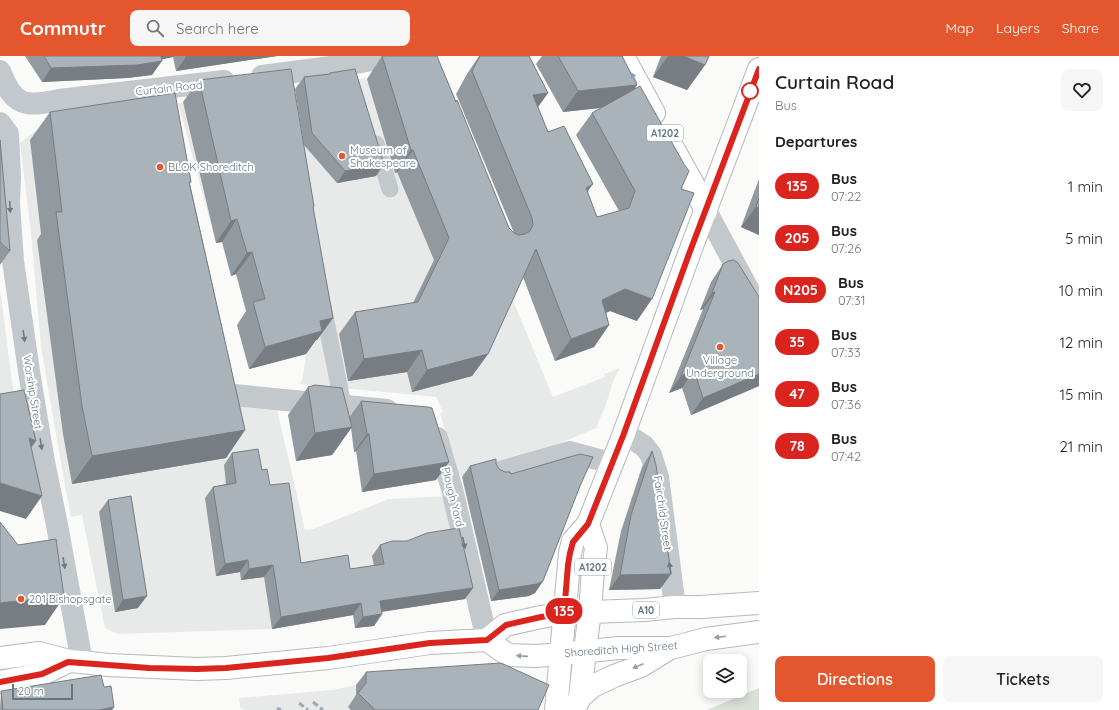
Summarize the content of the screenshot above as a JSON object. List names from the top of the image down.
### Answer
{
  "streets": {
    "main road": ["A1202", "A10", "Shoreditch High Street"],
    "street": [
      "Curtain Road",
      "Worship Street",
      "Plough Yard",
      "Fairchild Street"
    ]
  },
  "crossings": [
    ["A1202", "Fairchild Street"],
    ["A1202", "A10"],
    ["A1202", "Shoreditch High Street"],
    ["Plough Yard", "A10"],
    ["Plough Yard", "Shoreditch High Street"],
    ["Fairchild Street", "A10"],
    ["A10", "Shoreditch High Street"]
  ],
  "one_way": ["Worship Street", "Plough Yard", "Fairchild Street"],
  "places": [
    "Museum of Shakespeare",
    "BLOK Shoreditch",
    "Village Underground",
    "201 Bishopsgate"
  ],
  "lines": ["bus line 135"],
  "scale_bar": "20 m",
  "page": {
    "header": "Commutr",
    "search": "Search here",
    "nav": ["Map", "Layers", "Share"],
    "on_map": "135",
    "heading": [
      ["Curtain Road", "Bus"],
      "Departures"
    ],
    "list": [
      {
        "mark": "135",
        "name": "Bus",
        "note": "07:22",
        "value": "1 min"
      },
      {
        "mark": "205",
        "name": "Bus",
        "note": "07:26",
        "value": "5 min"
      },
      {
        "mark": "N205",
        "name": "Bus",
        "note": "07:31",
        "value": "10 min"
      },
      {
        "mark": "35",
        "name": "Bus",
        "note": "07:33",
        "value": "12 min"
      },
      {
        "mark": "47",
        "name": "Bus",
        "note": "07:36",
        "value": "15 min"
      },
      {
        "mark": "78",
        "name": "Bus",
        "note": "07:42",
        "value": "21 min"
      }
    ],
    "buttons": ["Directions", "Tickets"],
    "scale": "20 m"
  }
}
